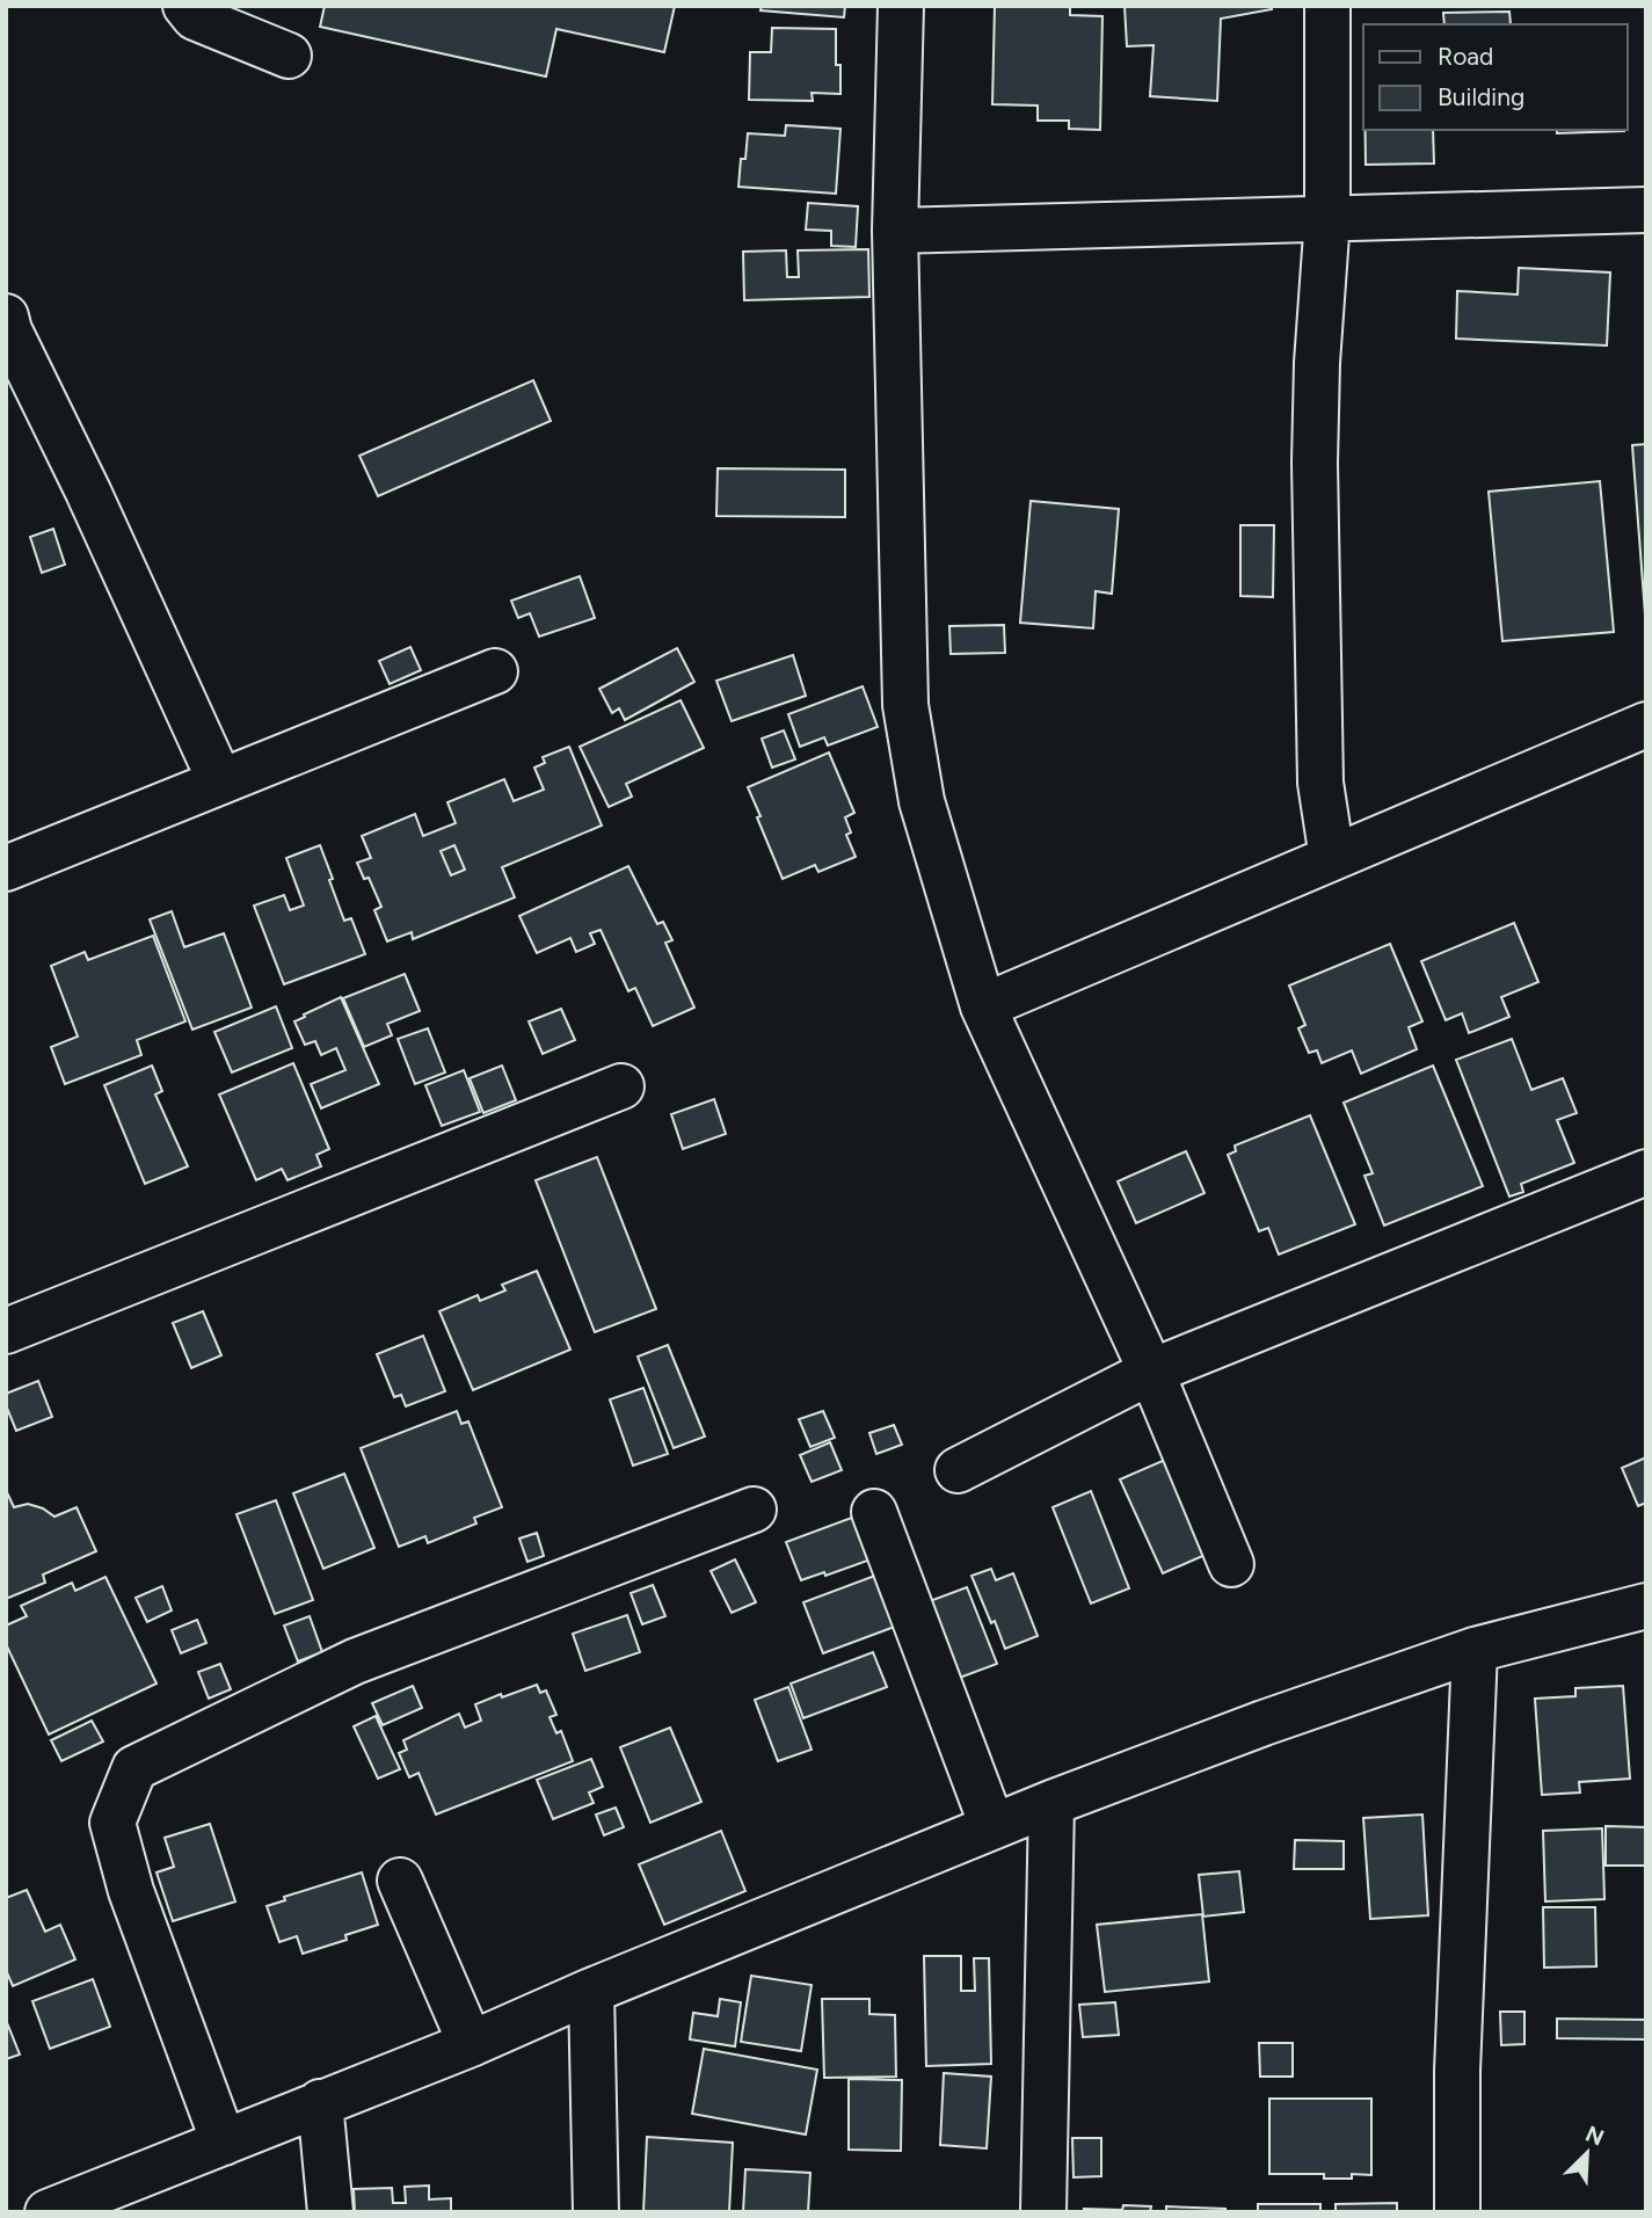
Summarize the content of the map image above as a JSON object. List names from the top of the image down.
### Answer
{
  "legend": ["Road", "Building"],
  "north": "top right"
}
